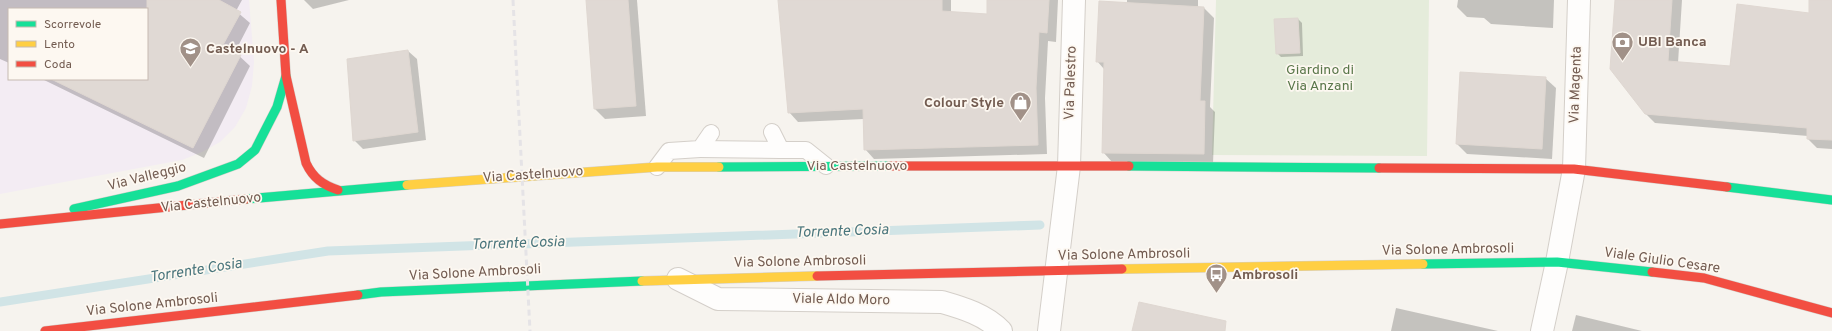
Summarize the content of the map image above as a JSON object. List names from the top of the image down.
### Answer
{
  "streets": {
    "main road": [
      "Via Castelnuovo",
      "Via Valleggio",
      "Via Solone Ambrosoli",
      "Viale Giulio Cesare"
    ],
    "street": ["Via Palestro", "Via Magenta", "Viale Aldo Moro"]
  },
  "crossings": [
    ["Via Palestro", "Via Castelnuovo"],
    ["Via Palestro", "Via Solone Ambrosoli"],
    ["Via Castelnuovo", "Via Valleggio"],
    ["Via Solone Ambrosoli", "Viale Giulio Cesare"],
    ["Via Solone Ambrosoli", "Viale Aldo Moro"]
  ],
  "water": ["Torrente Cosia"],
  "parks": ["Giardino di Via Anzani"],
  "places": {
    "bank": ["UBI Banca"],
    "school or university": ["Castelnuovo - A"],
    "shop": ["Colour Style"],
    "bus stop": ["Ambrosoli"]
  },
  "legend": ["Scorrevole", "Lento", "Coda"]
}
